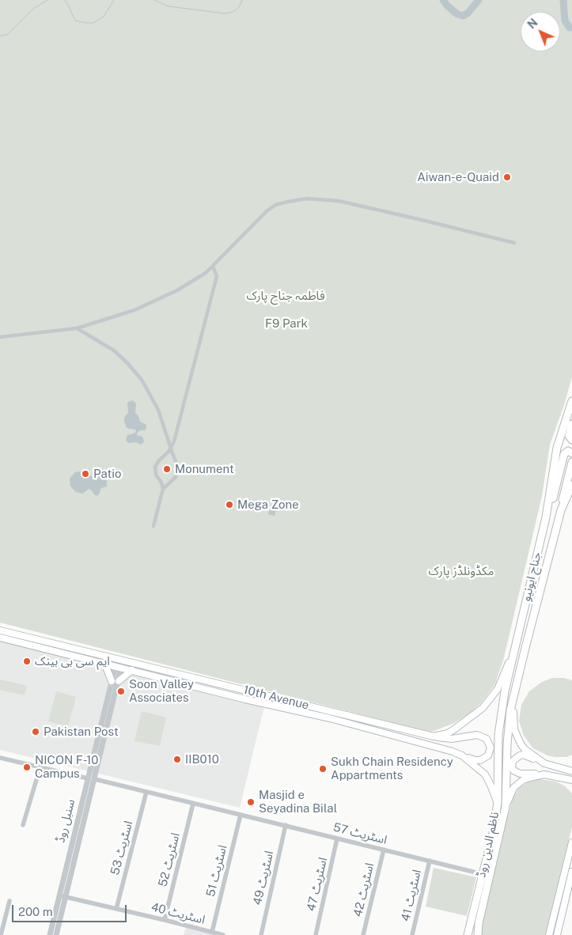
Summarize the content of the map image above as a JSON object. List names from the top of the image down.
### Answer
{
  "streets": {
    "main road": ["جناح ایونیو", "10th Avenue", "ناظم الدین روڈ"],
    "street": [
      "سنبل روڈ",
      "اسٹریٹ 57",
      "اسٹریٹ 53",
      "اسٹریٹ 52",
      "اسٹریٹ 51",
      "اسٹریٹ 49",
      "اسٹریٹ 47",
      "اسٹریٹ 42",
      "اسٹریٹ 41",
      "اسٹریٹ 40"
    ]
  },
  "crossings": [
    ["جناح ایونیو", "ناظم الدین روڈ"],
    ["10th Avenue", "سنبل روڈ"],
    ["10th Avenue", "ناظم الدین روڈ"],
    ["سنبل روڈ", "اسٹریٹ 57"],
    ["سنبل روڈ", "اسٹریٹ 40"],
    ["اسٹریٹ 57", "ناظم الدین روڈ"],
    ["اسٹریٹ 57", "اسٹریٹ 53"],
    ["اسٹریٹ 57", "اسٹریٹ 52"],
    ["اسٹریٹ 57", "اسٹریٹ 51"],
    ["اسٹریٹ 57", "اسٹریٹ 49"],
    ["اسٹریٹ 57", "اسٹریٹ 47"],
    ["اسٹریٹ 57", "اسٹریٹ 42"],
    ["اسٹریٹ 57", "اسٹریٹ 41"],
    ["اسٹریٹ 53", "اسٹریٹ 40"],
    ["اسٹریٹ 52", "اسٹریٹ 40"],
    ["اسٹریٹ 51", "اسٹریٹ 40"]
  ],
  "parks": ["فاطمہ جناح پارک", "F9 Park", "مکڈونلڈز پارک"],
  "places": [
    "Aiwan-e-Quaid",
    "Monument",
    "Patio",
    "Mega Zone",
    "ایم سی بی بینک",
    "Soon Valley Associates",
    "Pakistan Post",
    "IIB010",
    "NICON F-10 Campus",
    "Sukh Chain Residency Appartments",
    "Masjid e Seyadina Bilal"
  ],
  "scale_bar": "200 m",
  "north": "top left"
}
